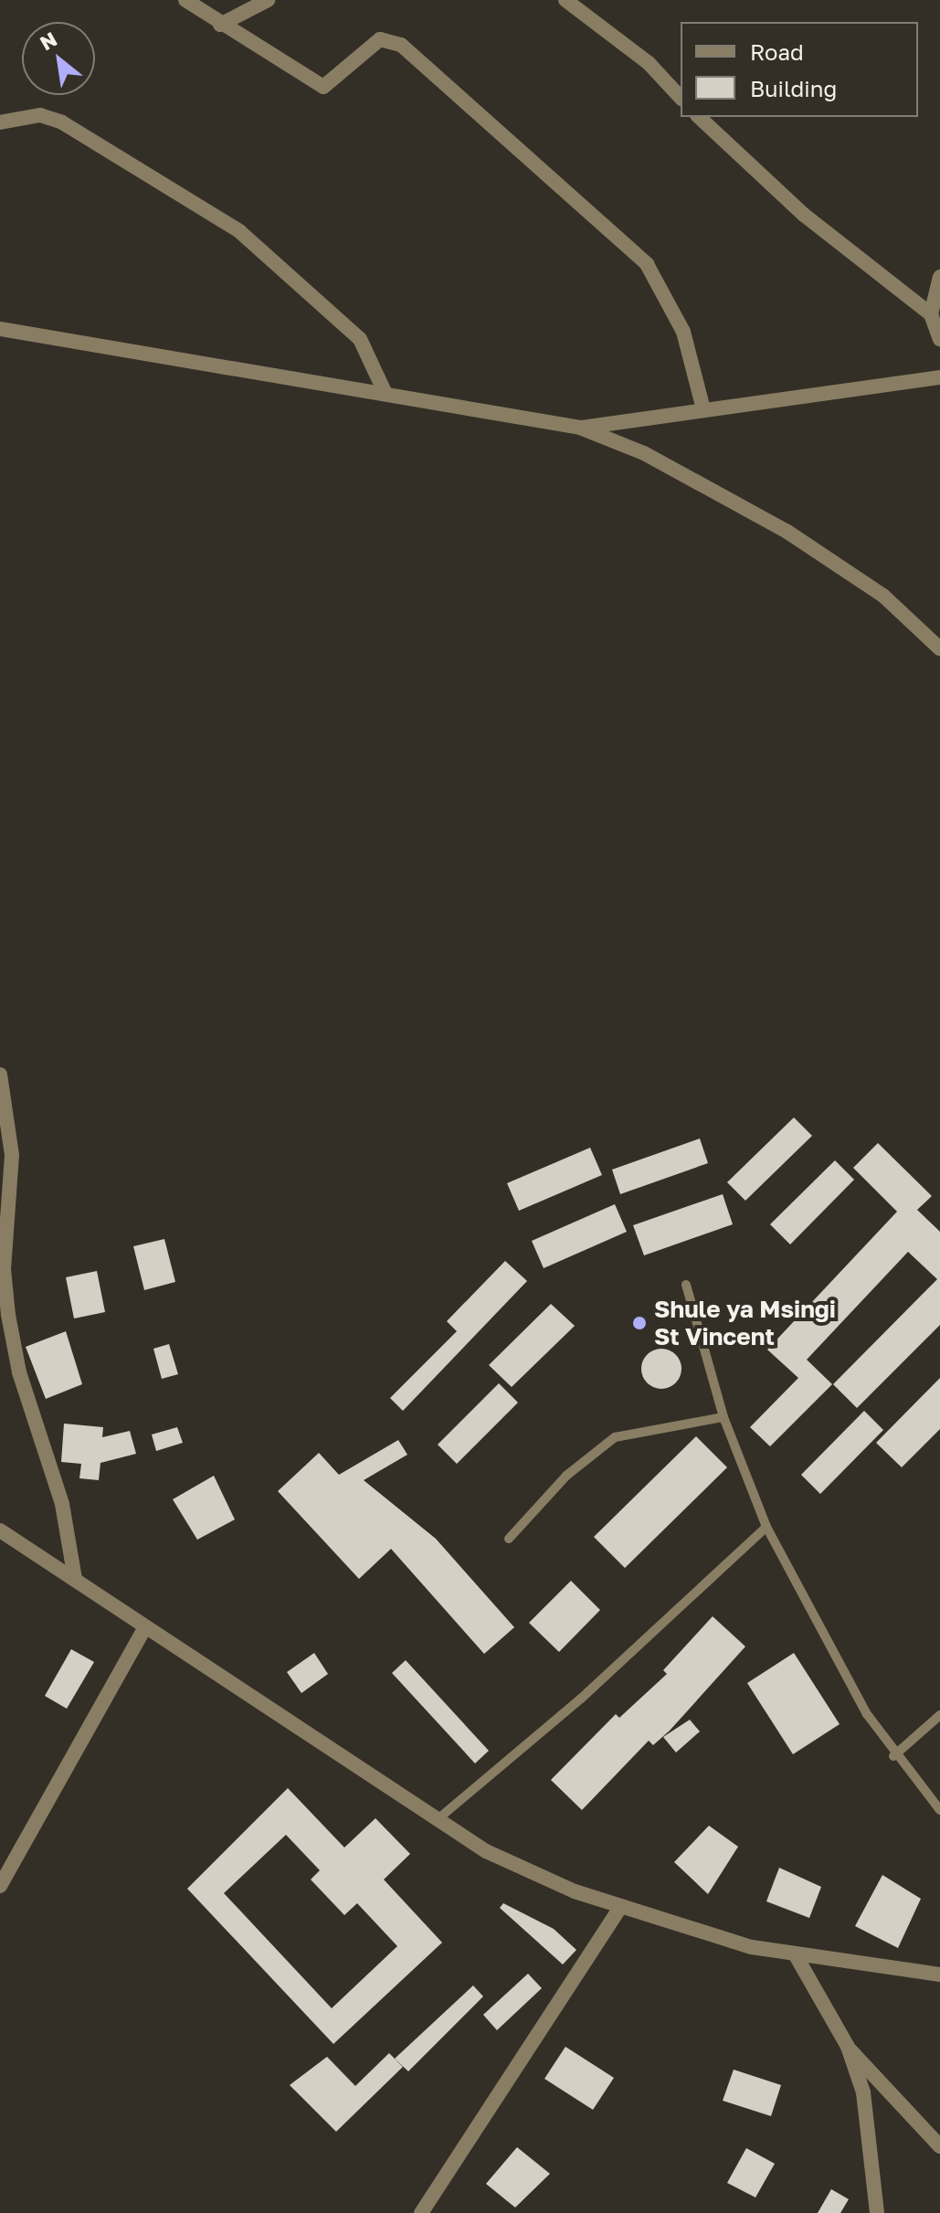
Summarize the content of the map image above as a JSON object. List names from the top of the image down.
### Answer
{
  "places": ["Shule ya Msingi St Vincent"],
  "legend": ["Road", "Building"],
  "north": "top left"
}
